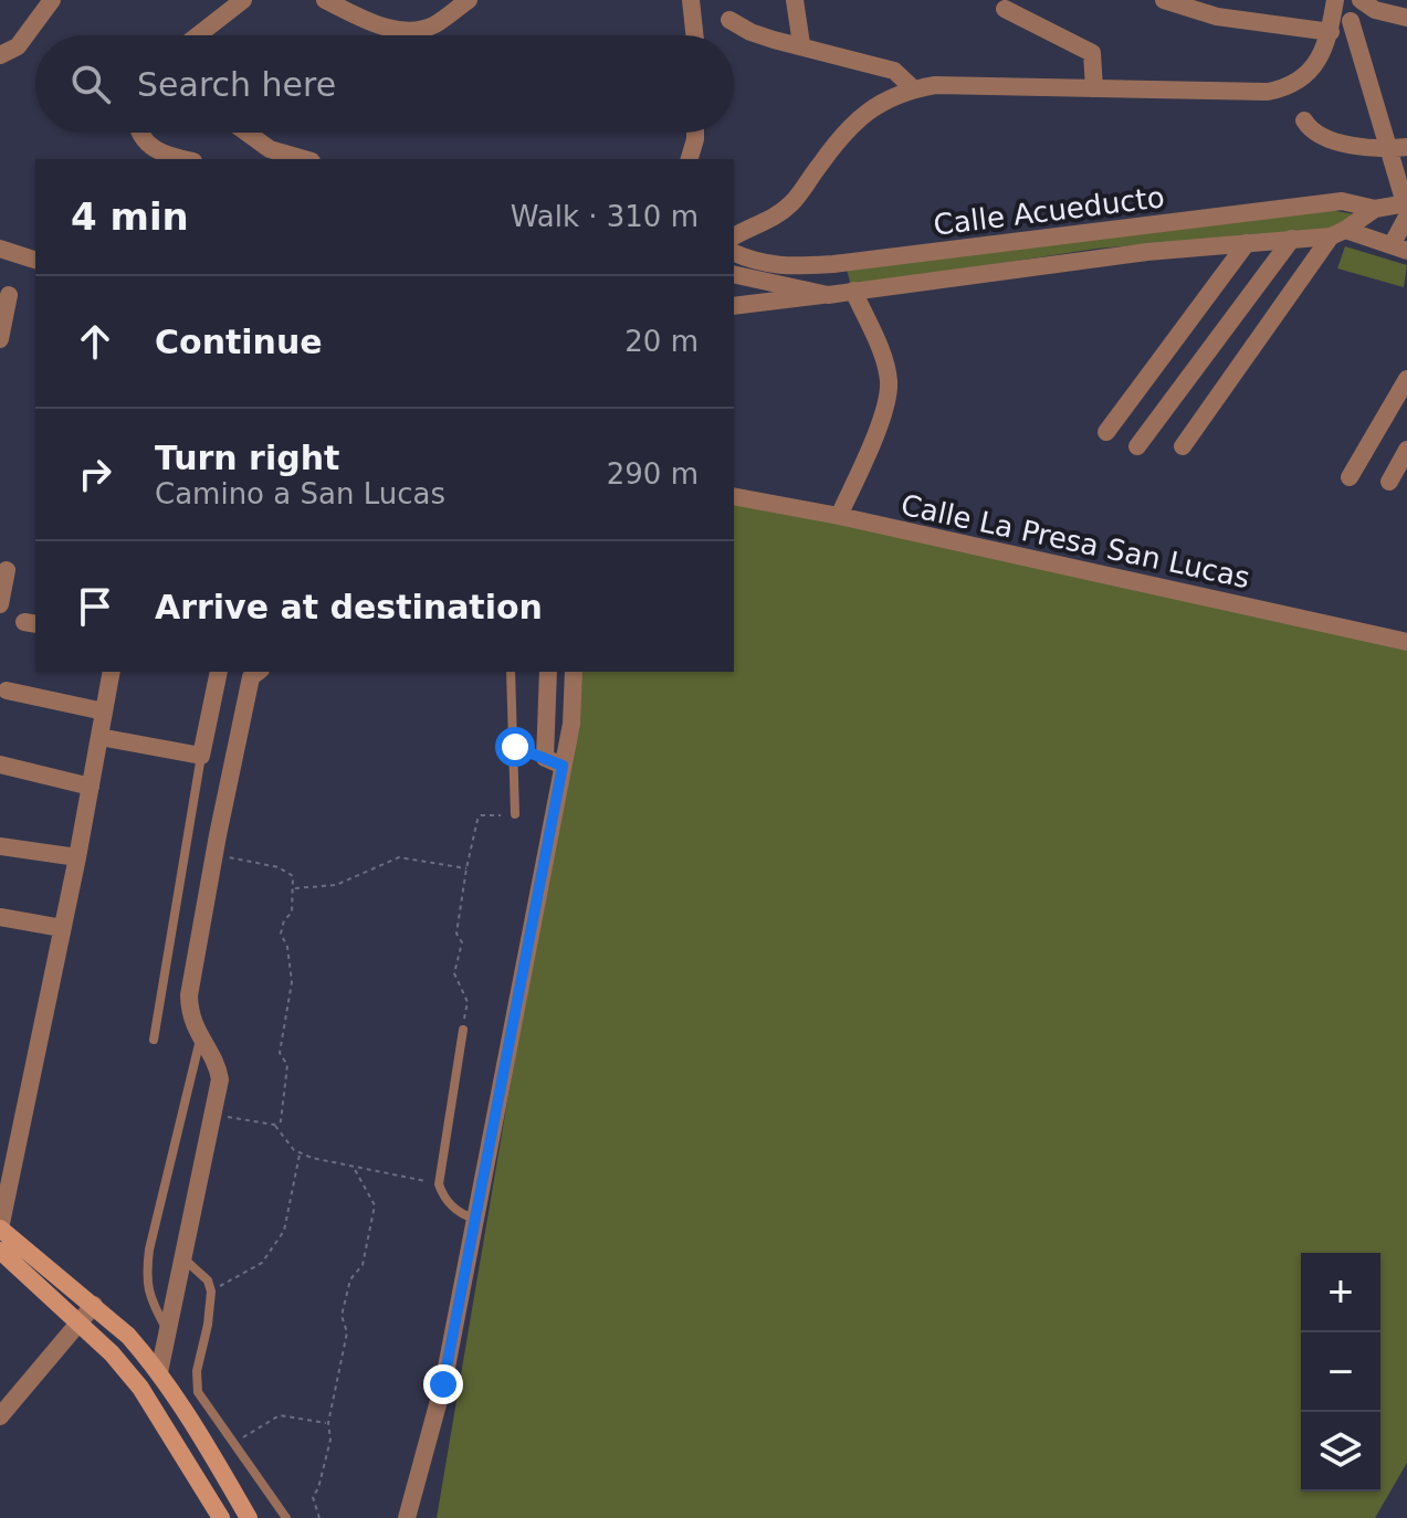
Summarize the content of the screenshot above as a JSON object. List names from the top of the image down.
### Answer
{
  "streets": {
    "street": ["Calle Acueducto", "Calle La Presa San Lucas"]
  },
  "page": {
    "search": "Search here",
    "heading": ["4 min", "Walk · 310 m"],
    "list": [
      ["Continue", "20 m"],
      ["Turn right", "Camino a San Lucas", "290 m"],
      "Arrive at destination"
    ],
    "map_buttons": ["+", "−"]
  }
}
